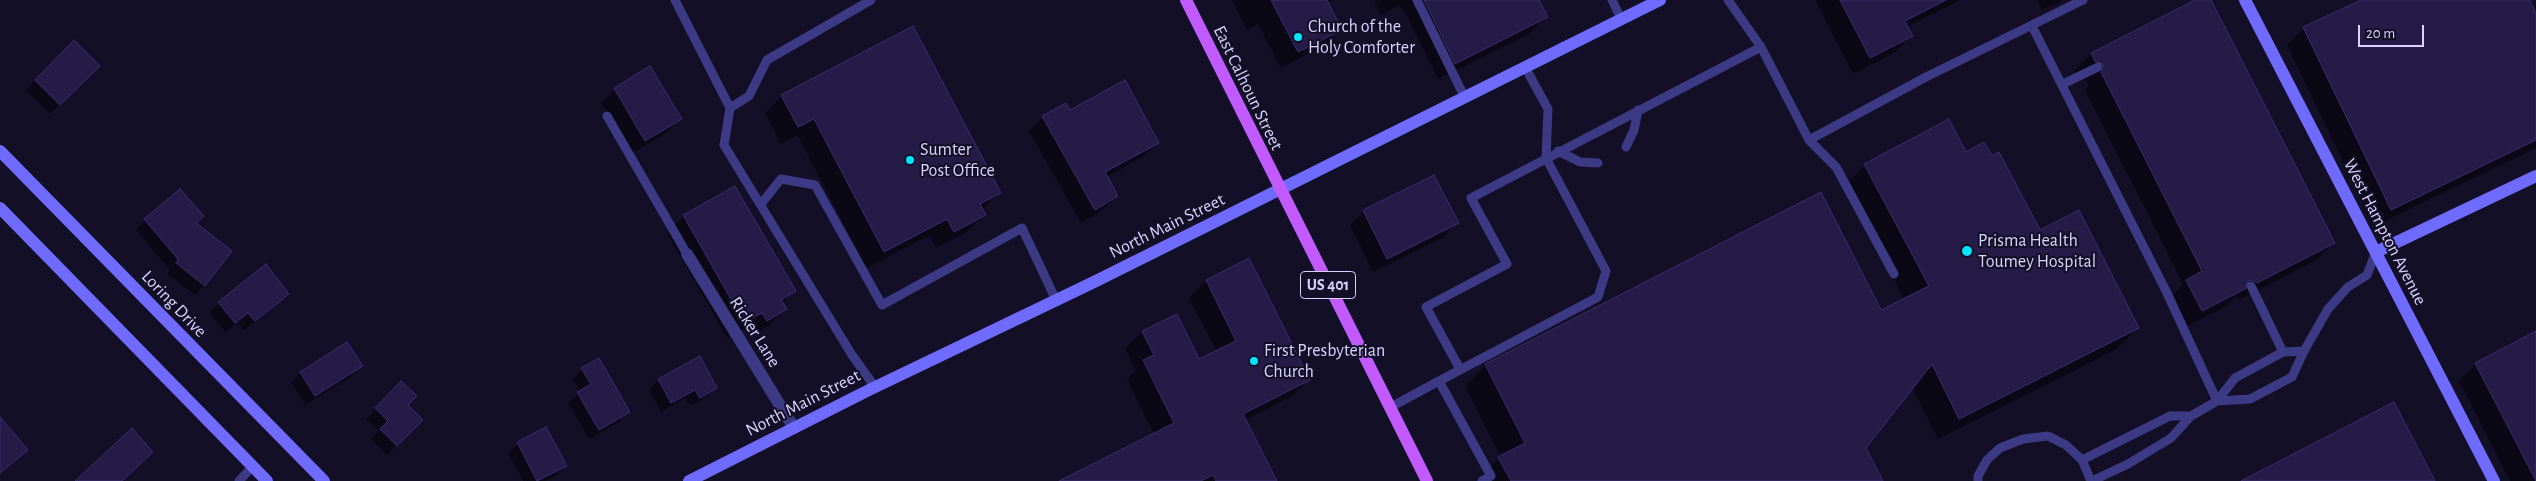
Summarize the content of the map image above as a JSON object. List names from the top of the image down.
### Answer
{
  "streets": {
    "main road": ["East Calhoun Street", "US 401"],
    "street": [
      "North Main Street",
      "West Hampton Avenue",
      "Loring Drive",
      "Ricker Lane"
    ]
  },
  "crossings": [
    ["East Calhoun Street", "North Main Street"],
    ["East Calhoun Street", "US 401"],
    ["North Main Street", "US 401"],
    ["North Main Street", "Ricker Lane"]
  ],
  "places": [
    "Church of the Holy Comforter",
    "Sumter Post Office",
    "Prisma Health Toumey Hospital",
    "First Presbyterian Church"
  ],
  "scale_bar": "20 m"
}
